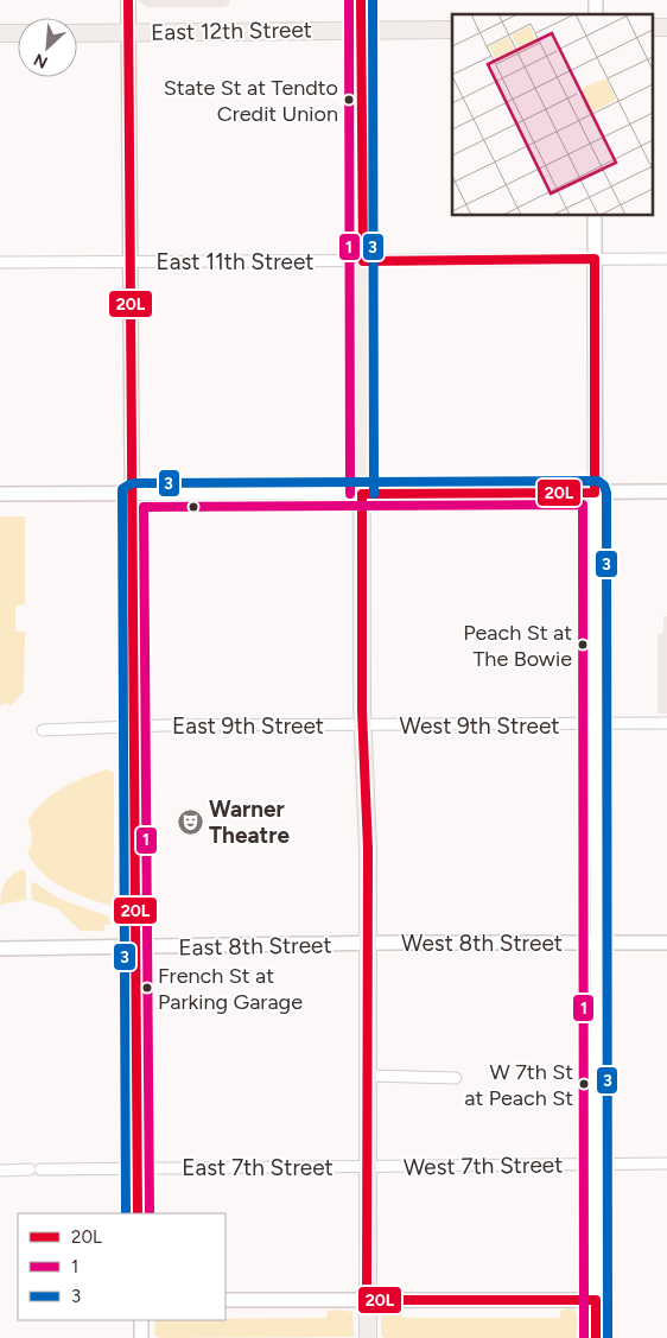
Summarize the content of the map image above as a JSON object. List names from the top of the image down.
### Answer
{
  "streets": {
    "main road": ["East 12th Street", "West 8th Street", "East 8th Street"],
    "street": [
      "East 11th Street",
      "East 9th Street",
      "West 9th Street",
      "West 7th Street",
      "East 7th Street"
    ]
  },
  "crossings": [
    ["East 9th Street", "West 9th Street"],
    ["West 8th Street", "East 8th Street"],
    ["West 7th Street", "East 7th Street"]
  ],
  "places": {
    "other": [
      "State St at Tendto Credit Union",
      "Peach St at The Bowie",
      "French St at Parking Garage",
      "W 7th St at Peach St"
    ],
    "theatre": ["Warner Theatre"]
  },
  "lines": ["transit line 20L", "transit line 1", "transit line 3"],
  "legend": ["20L", "1", "3"],
  "north": "bottom left"
}
